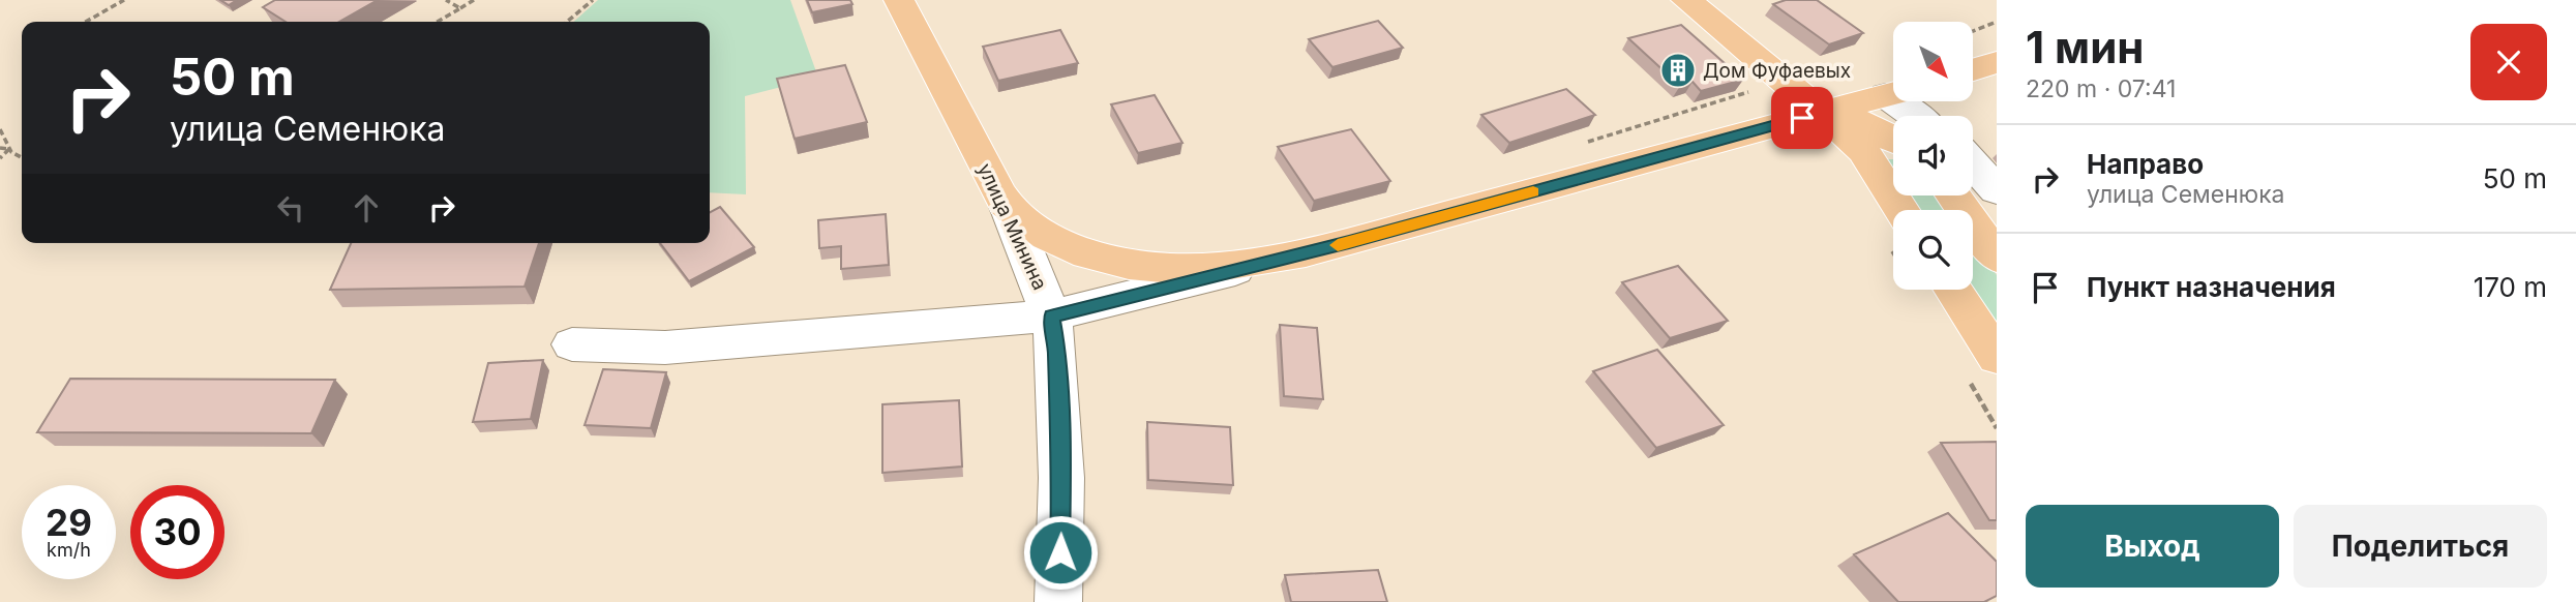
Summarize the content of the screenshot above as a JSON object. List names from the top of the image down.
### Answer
{
  "streets": {
    "main road": ["улица Минина"]
  },
  "places": {
    "building": ["Дом Фуфаевых"]
  },
  "north": "bottom right",
  "page": {
    "heading": ["1 мин", "220 m · 07:41"],
    "turn": ["50 m", "улица Семенюка"],
    "list": [
      {
        "name": "Направо",
        "note": "улица Семенюка",
        "value": "50 m"
      },
      {
        "name": "Пункт назначения",
        "value": "170 m"
      }
    ],
    "speed": "29 km/h",
    "limit": "30",
    "buttons": ["Выход", "Поделиться"]
  }
}
